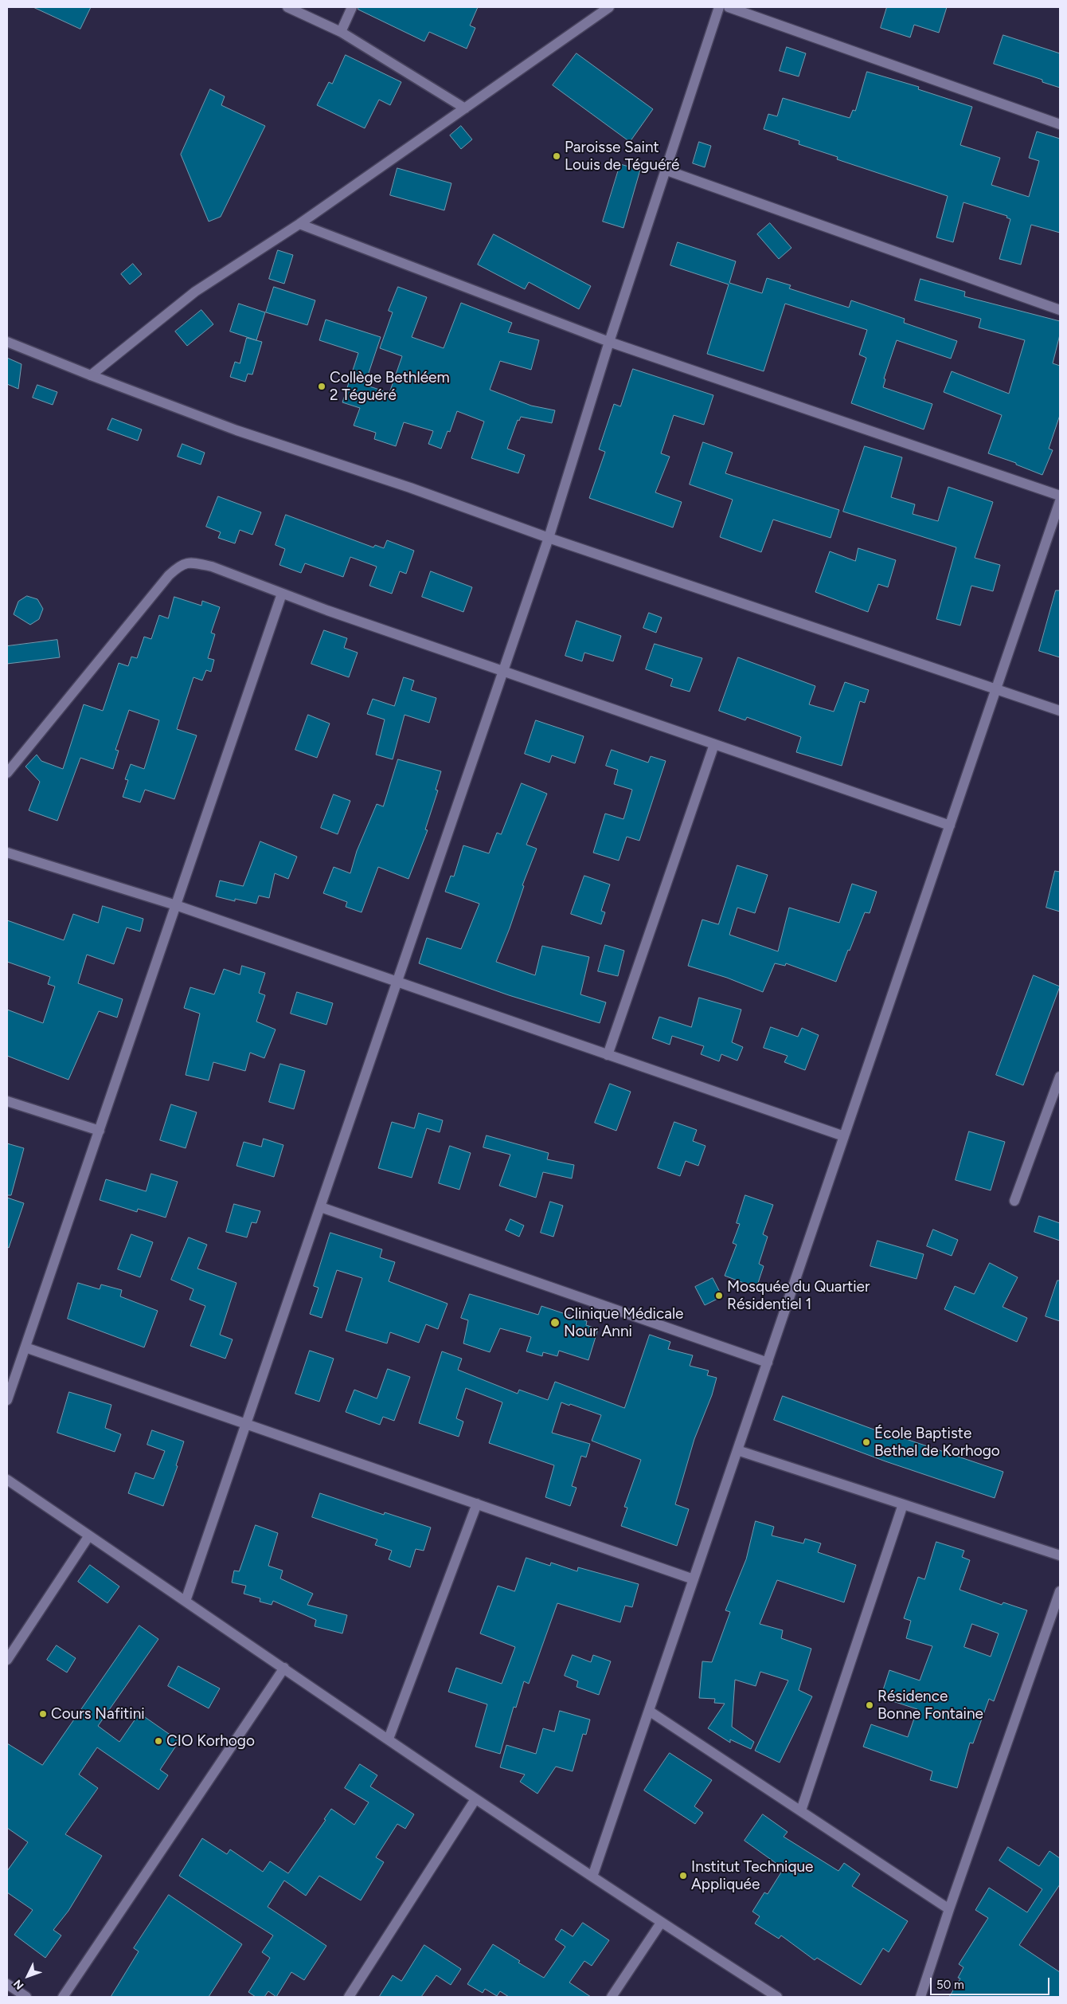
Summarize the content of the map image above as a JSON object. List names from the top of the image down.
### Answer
{
  "places": [
    "Paroisse Saint Louis de Téguéré",
    "Collège Bethléem 2 Téguéré",
    "Mosquée du Quartier Résidentiel 1",
    "Clinique Médicale Nour Anni",
    "École Baptiste Bethel de Korhogo",
    "Résidence Bonne Fontaine",
    "Cours Nafitini",
    "CIO Korhogo",
    "Institut Technique Appliquée"
  ],
  "scale_bar": "50 m",
  "north": "bottom left"
}
